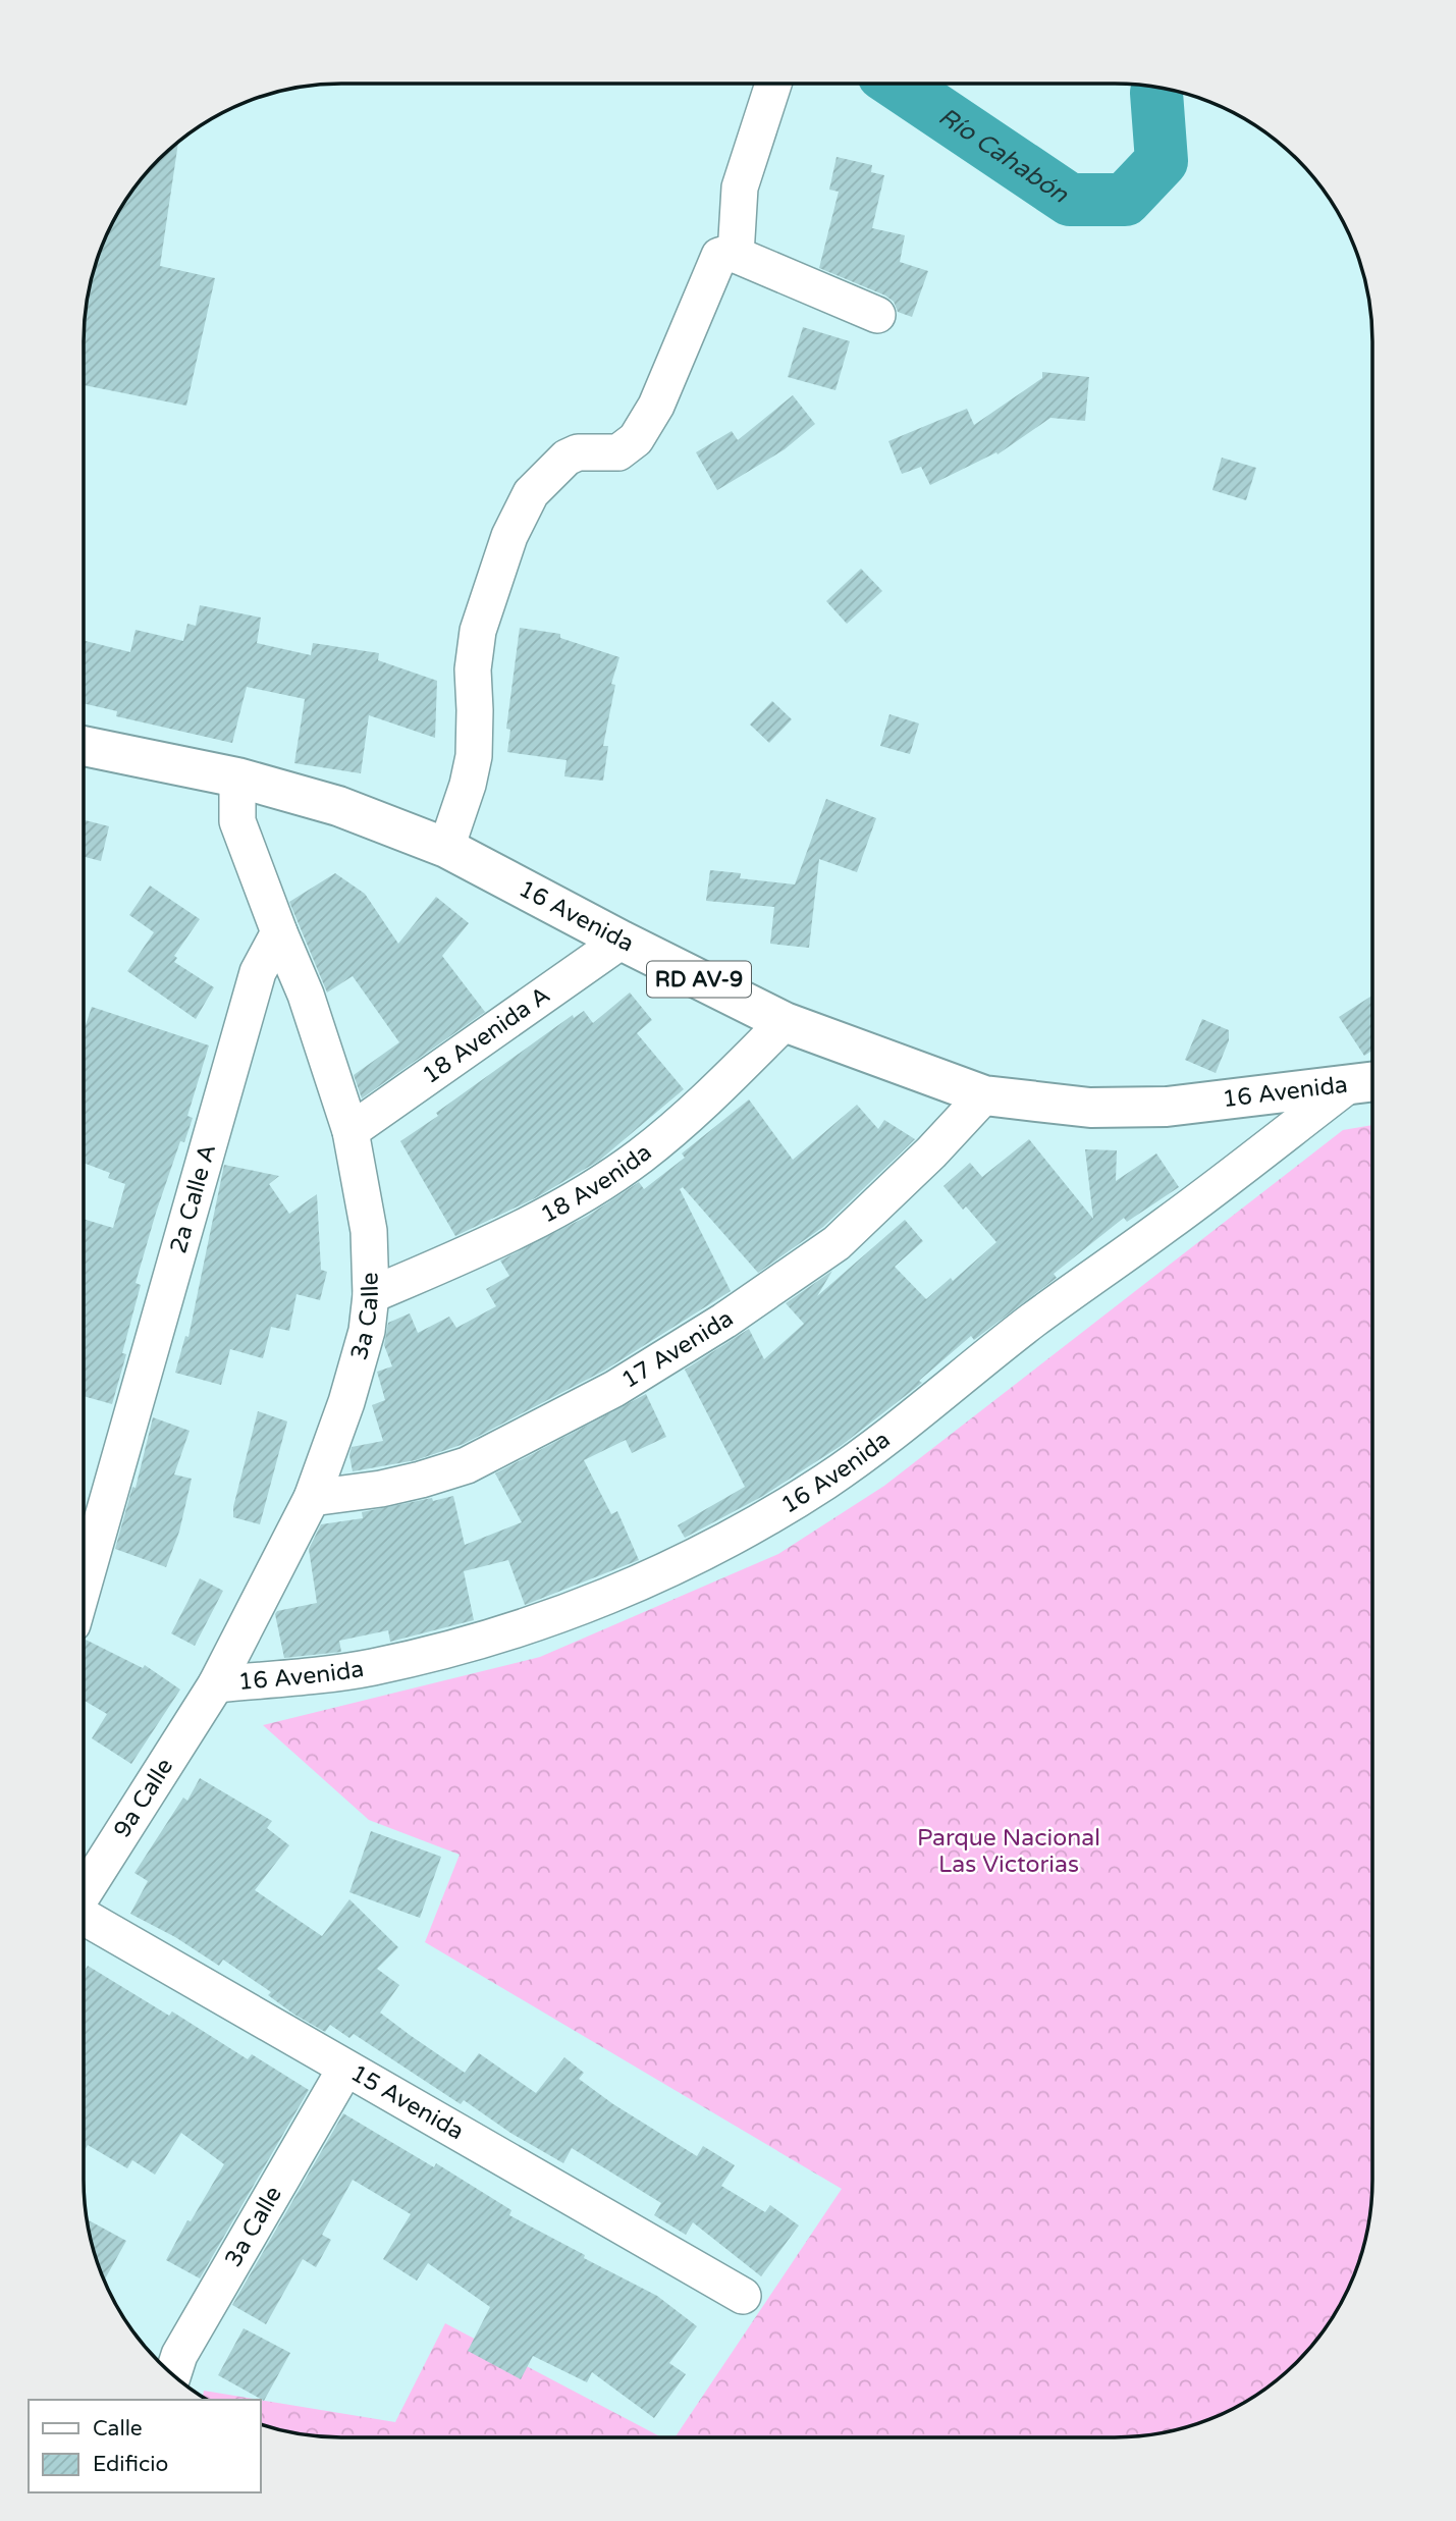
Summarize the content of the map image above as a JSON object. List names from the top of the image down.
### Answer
{
  "streets": {
    "main road": ["16 Avenida", "RD AV-9"],
    "street": [
      "18 Avenida A",
      "18 Avenida",
      "2a Calle A",
      "3a Calle",
      "17 Avenida",
      "9a Calle",
      "15 Avenida"
    ]
  },
  "crossings": [
    ["16 Avenida", "18 Avenida A"],
    ["16 Avenida", "18 Avenida"],
    ["16 Avenida", "3a Calle"],
    ["16 Avenida", "17 Avenida"],
    ["16 Avenida", "9a Calle"],
    ["18 Avenida A", "3a Calle"],
    ["18 Avenida", "3a Calle"],
    ["2a Calle A", "3a Calle"],
    ["3a Calle", "17 Avenida"],
    ["3a Calle", "9a Calle"],
    ["3a Calle", "15 Avenida"]
  ],
  "water": ["Río Cahabón"],
  "parks": ["Parque Nacional Las Victorias"],
  "legend": ["Calle", "Edificio"]
}
